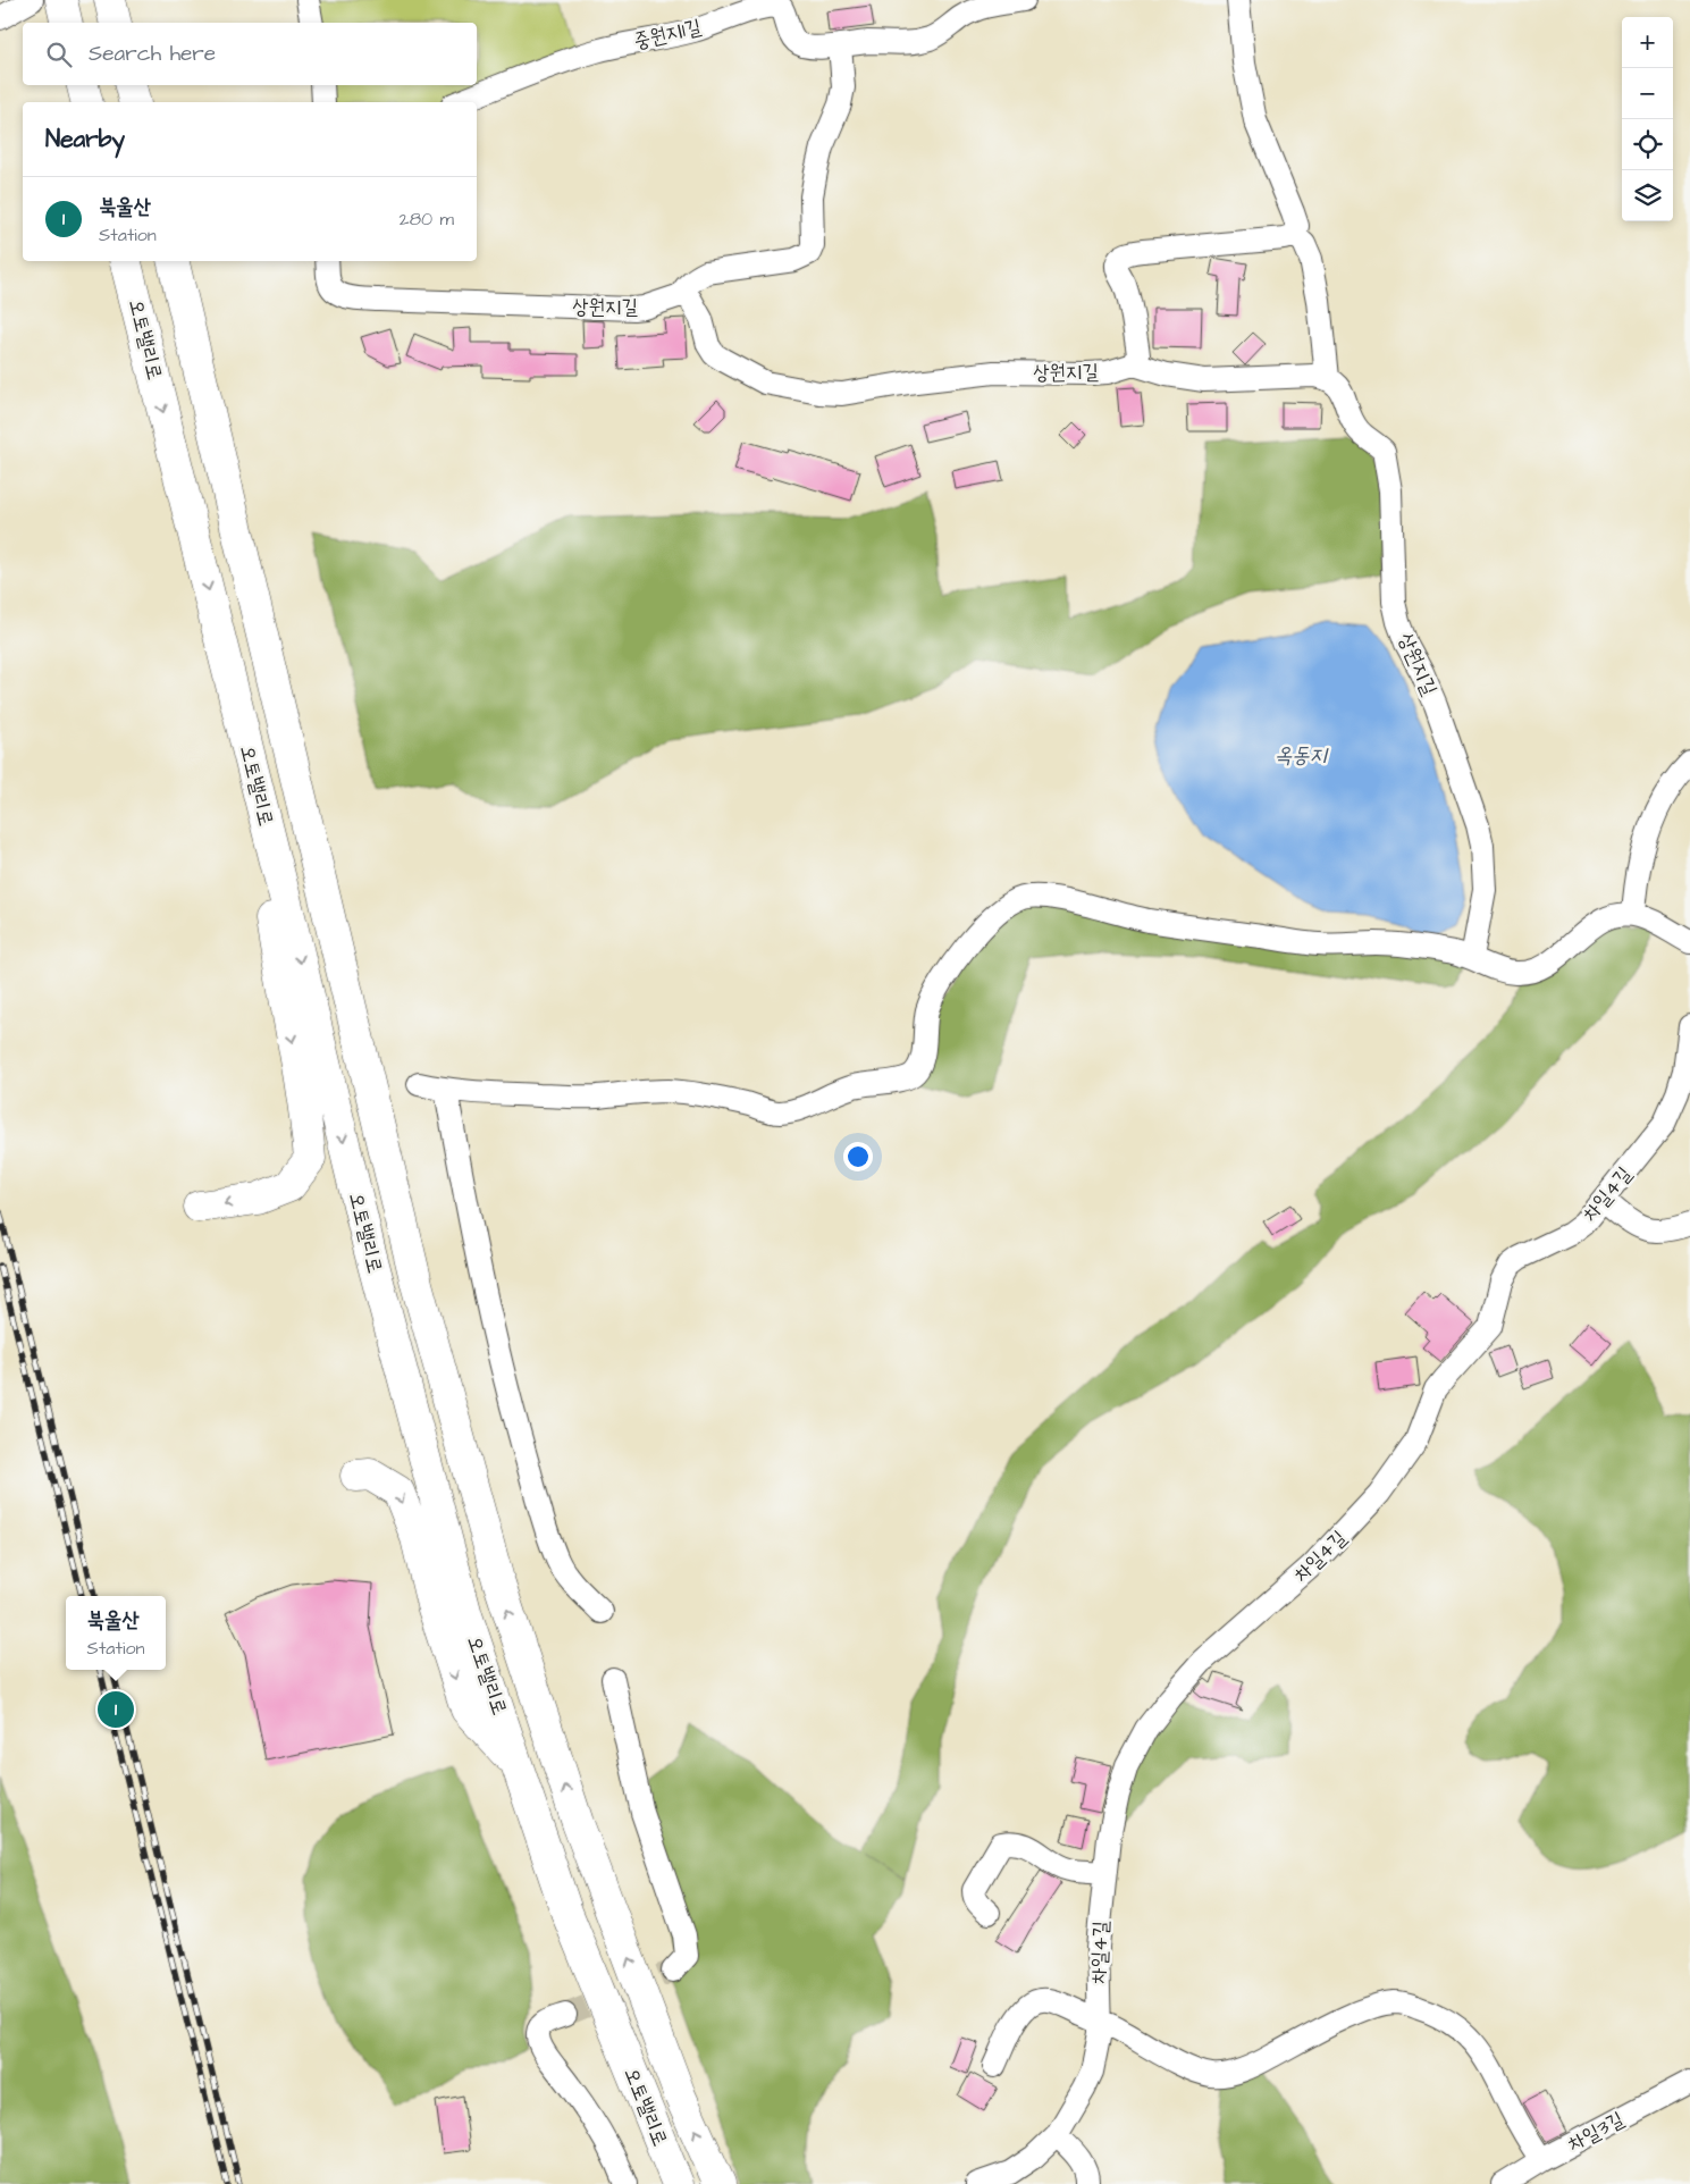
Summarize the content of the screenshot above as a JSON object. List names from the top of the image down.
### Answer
{
  "streets": {
    "highway": ["오토밸리로"],
    "street": [
      "중원지1길",
      "상원지길",
      "차일4길",
      "차일3길"
    ]
  },
  "water": ["옥동지"],
  "page": {
    "map_buttons": ["+", "−"],
    "search": "Search here",
    "heading": "Nearby",
    "list": [
      {
        "mark": "1",
        "name": "북울산",
        "note": "Station",
        "value": "280 m"
      }
    ],
    "popup": ["북울산", "Station"],
    "pins": "1"
  }
}
